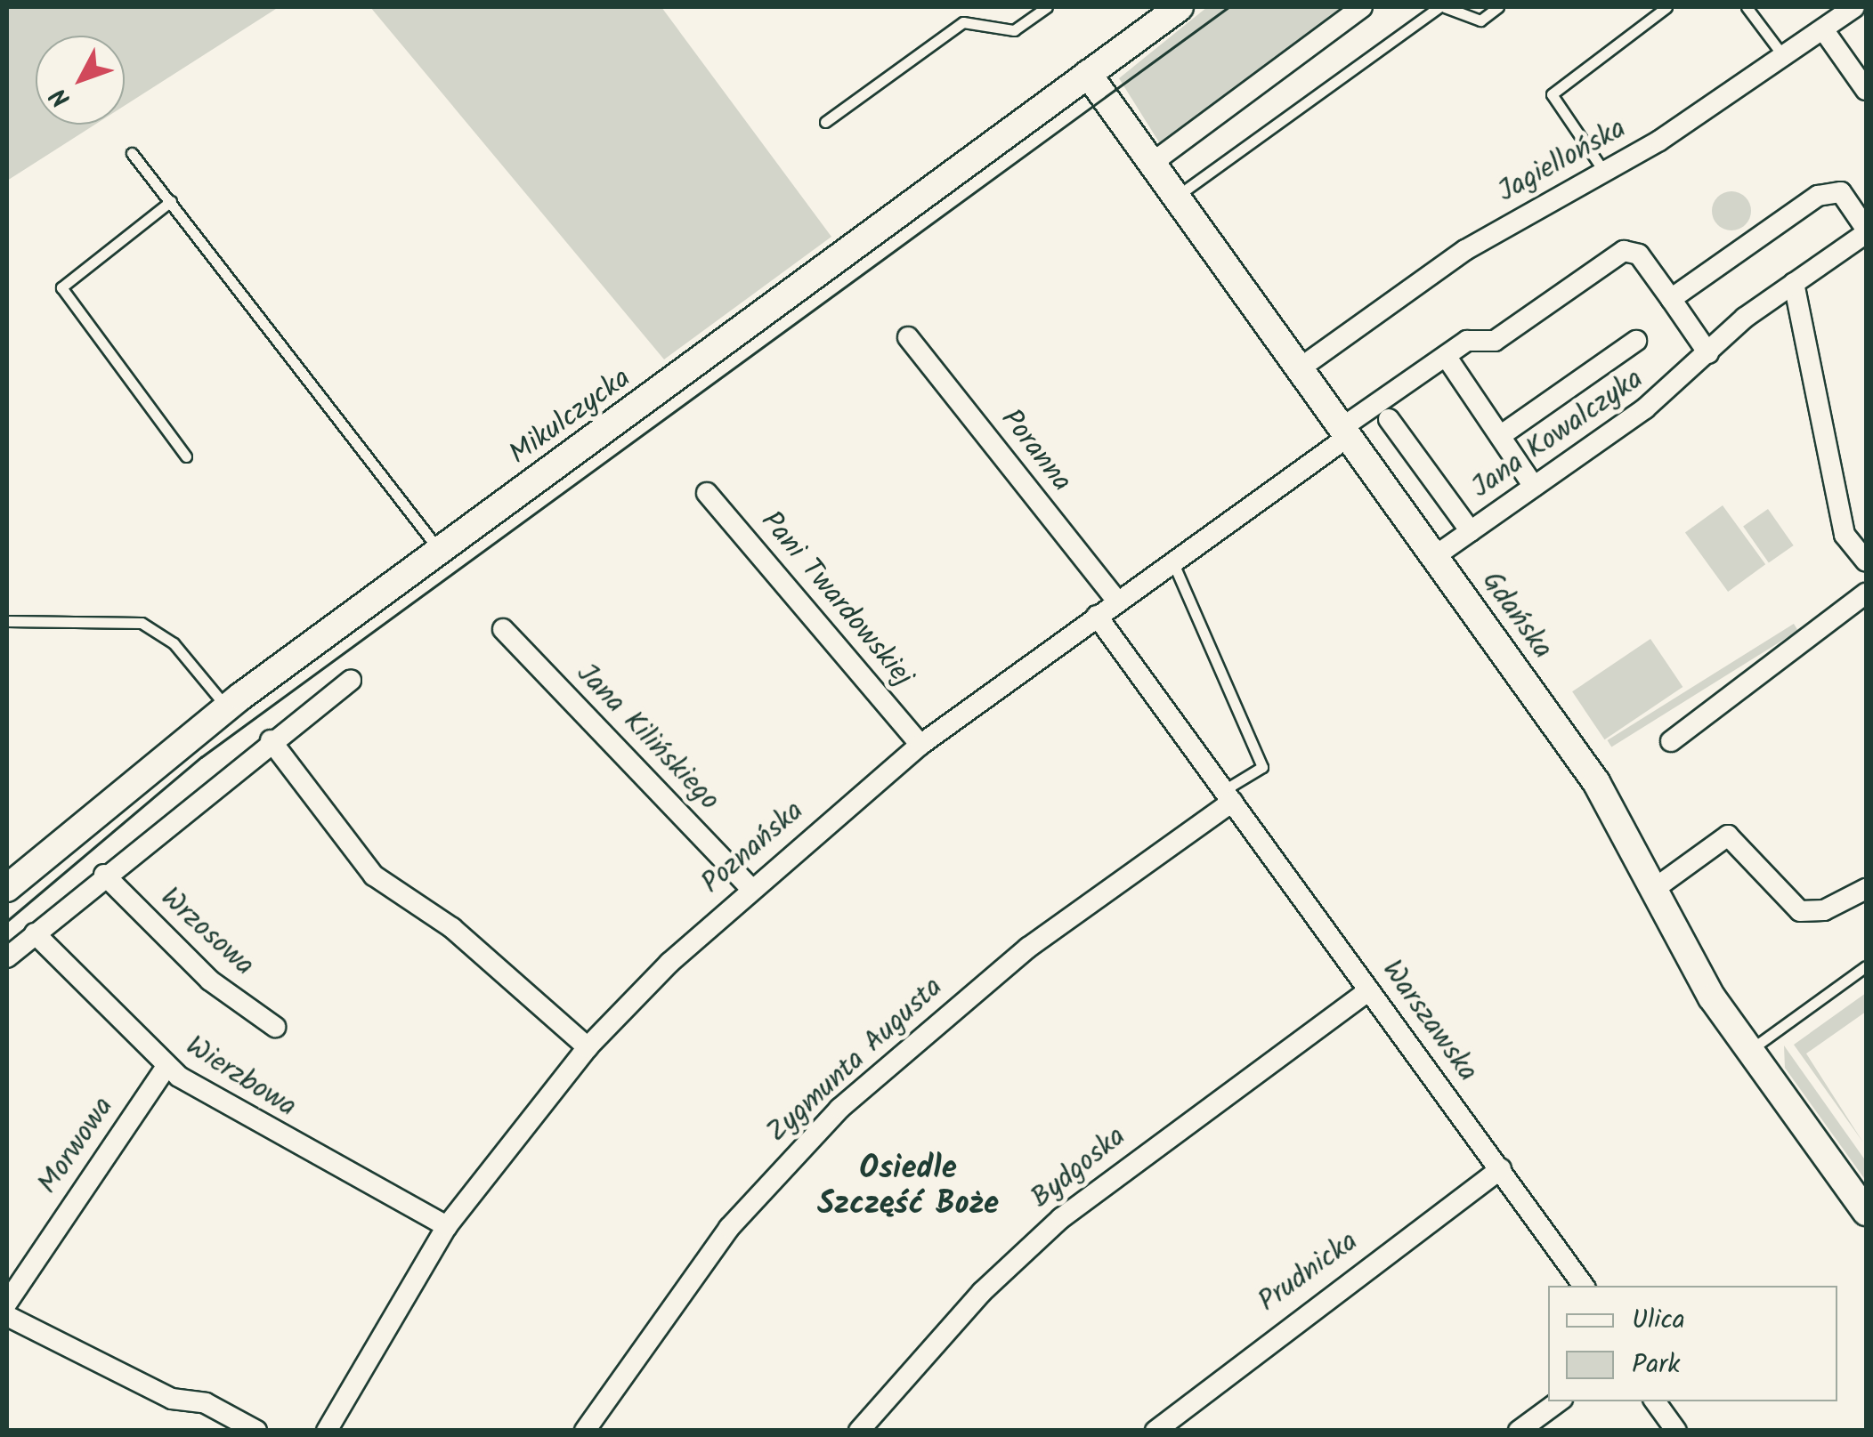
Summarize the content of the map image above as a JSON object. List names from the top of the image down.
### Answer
{
  "streets": {
    "main road": ["Mikulczycka", "Gdańska"],
    "street": [
      "Jagiellońska",
      "Jana Kowalczyka",
      "Poranna",
      "Pani Twardowskiej",
      "Jana Kilińskiego",
      "Poznańska",
      "Wrzosowa",
      "Warszawska",
      "Zygmunta Augusta",
      "Wierzbowa",
      "Morwowa",
      "Bydgoska",
      "Prudnicka"
    ]
  },
  "crossings": [
    ["Jagiellońska", "Gdańska"],
    ["Mikulczycka", "Gdańska"],
    ["Jana Kowalczyka", "Gdańska"],
    ["Jana Kowalczyka", "Poznańska"],
    ["Poranna", "Poznańska"],
    ["Pani Twardowskiej", "Poznańska"],
    ["Gdańska", "Poznańska"],
    ["Jana Kilińskiego", "Poznańska"],
    ["Poznańska", "Warszawska"],
    ["Poznańska", "Wierzbowa"],
    ["Warszawska", "Zygmunta Augusta"],
    ["Warszawska", "Bydgoska"],
    ["Warszawska", "Prudnicka"],
    ["Wierzbowa", "Morwowa"]
  ],
  "districts": ["Osiedle Szczęść Boże"],
  "legend": ["Ulica", "Park"],
  "north": "bottom left"
}
